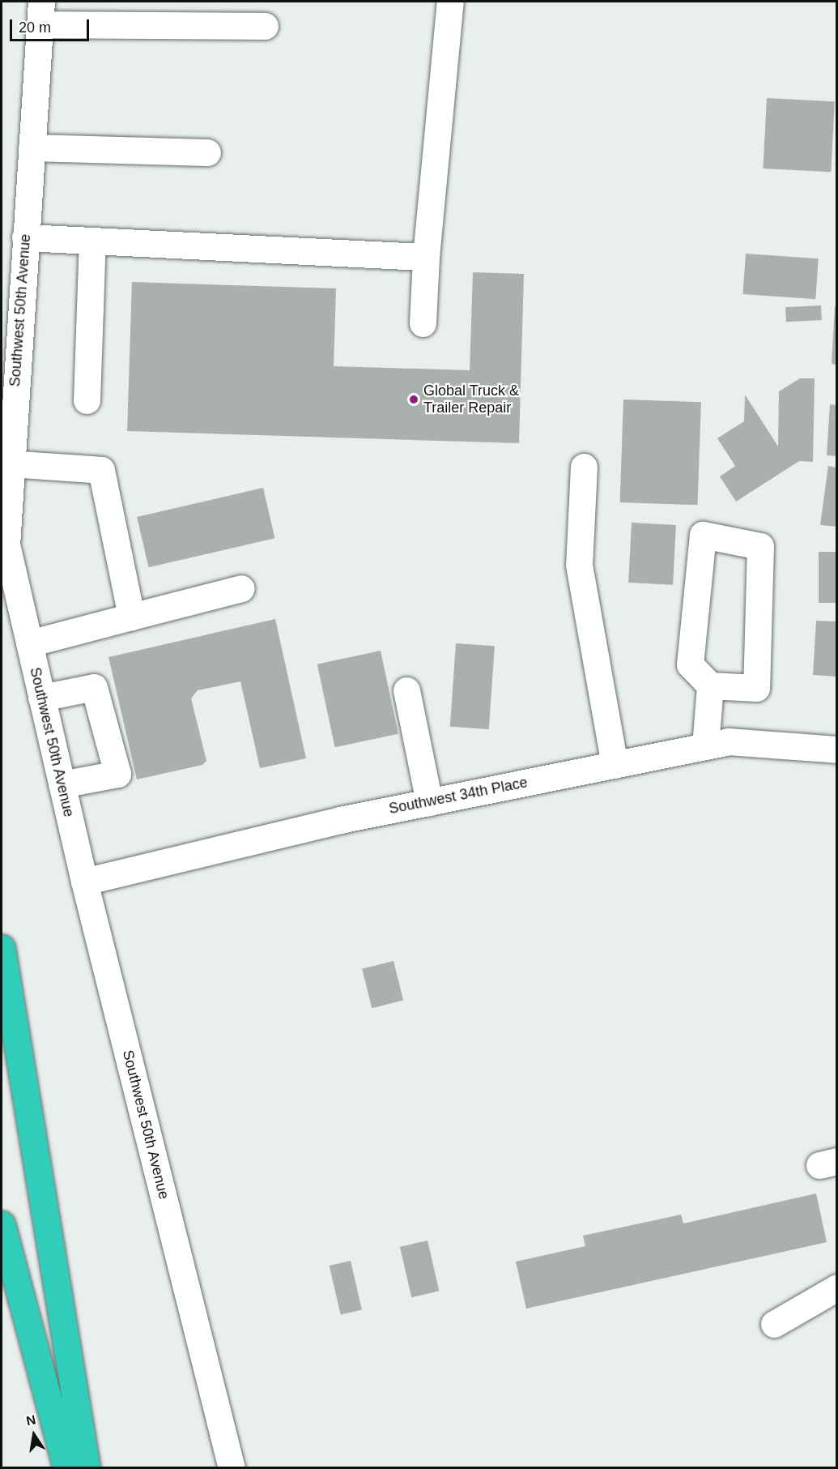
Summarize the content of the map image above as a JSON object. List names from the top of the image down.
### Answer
{
  "streets": {
    "street": ["Southwest 50th Avenue", "Southwest 34th Place"]
  },
  "crossings": [
    ["Southwest 50th Avenue", "Southwest 34th Place"]
  ],
  "places": ["Global Truck & Trailer Repair"],
  "scale_bar": "20 m",
  "north": "top"
}
